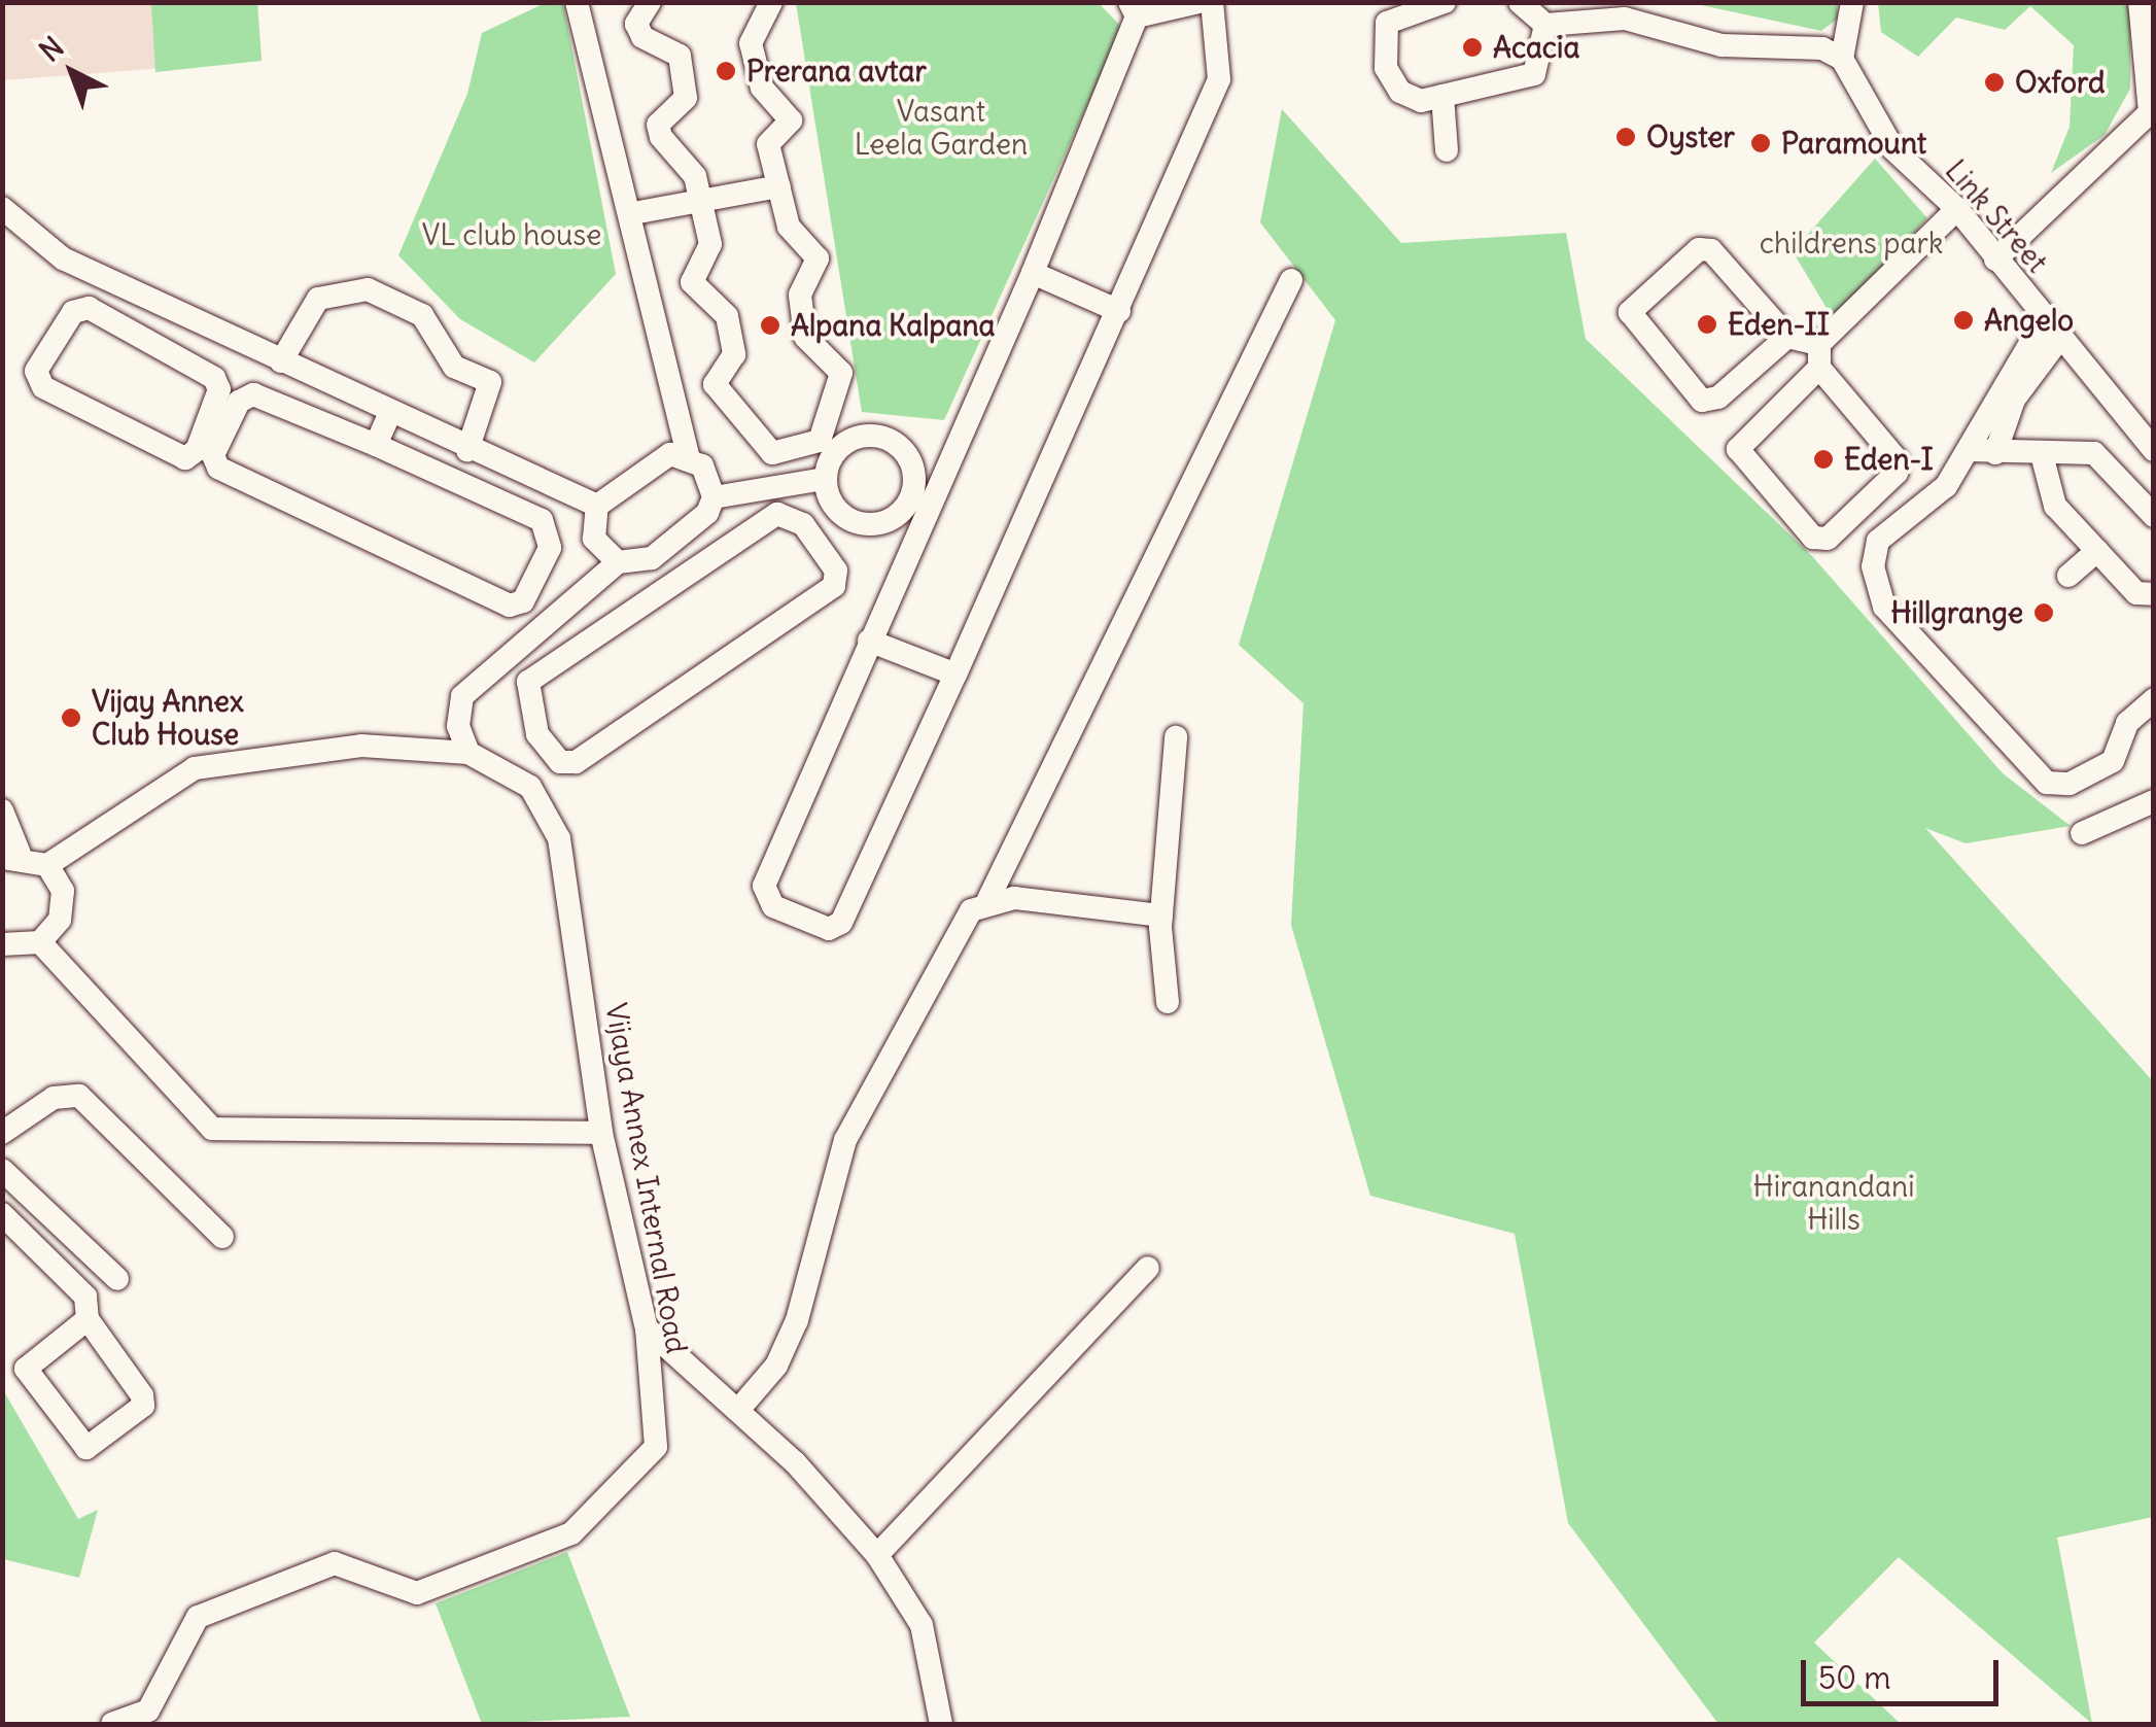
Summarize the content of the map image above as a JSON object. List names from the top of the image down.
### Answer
{
  "streets": {
    "street": ["Link Street", "Vijaya Annex Internal Road"]
  },
  "parks": [
    "Vasant Leela Garden",
    "VL club house",
    "childrens park",
    "Hiranandani Hills"
  ],
  "places": [
    "Acacia",
    "Prerana avtar",
    "Oxford",
    "Oyster",
    "Paramount",
    "Angelo",
    "Eden-II",
    "Alpana Kalpana",
    "Eden-I",
    "Hillgrange",
    "Vijay Annex Club House"
  ],
  "scale_bar": "50 m",
  "north": "top left"
}
